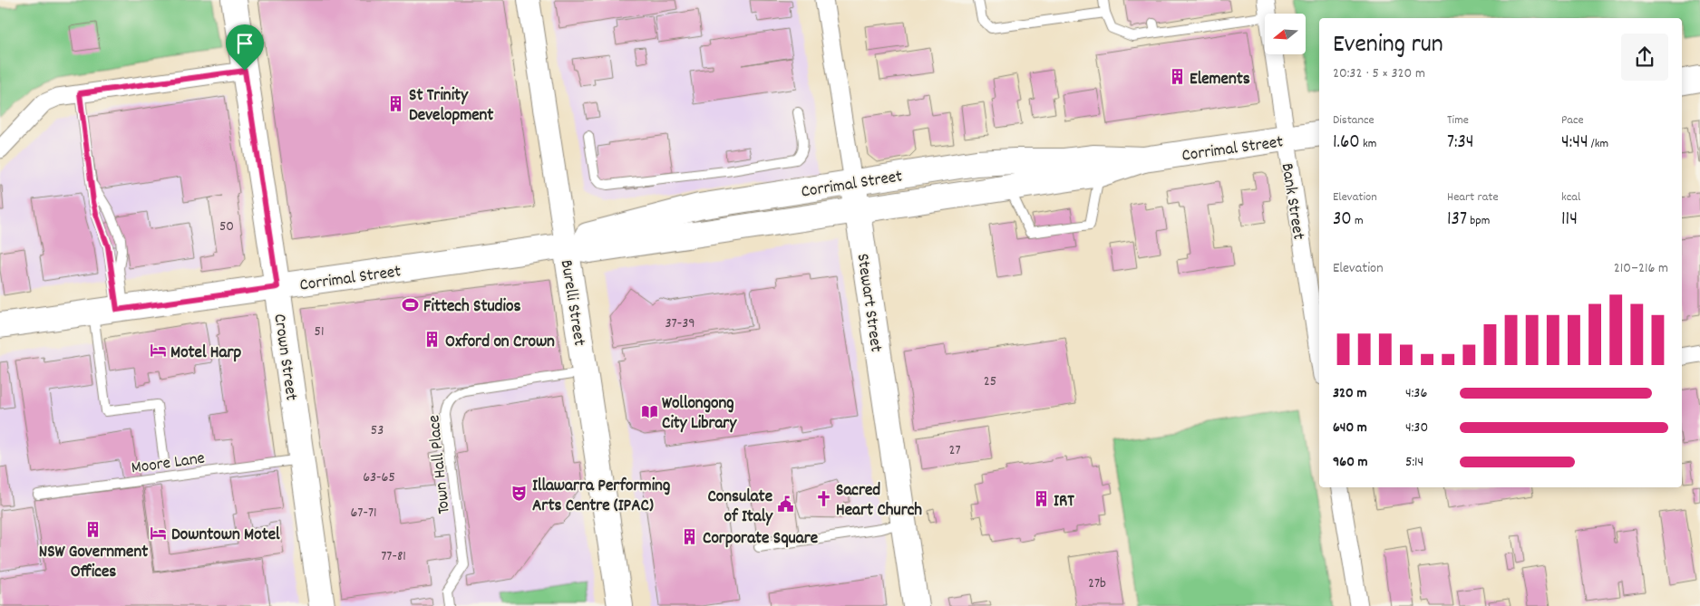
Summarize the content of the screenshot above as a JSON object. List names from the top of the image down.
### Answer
{
  "streets": {
    "main road": [
      "Corrimal Street",
      "Burelli Street",
      "Stewart Street",
      "Crown Street"
    ],
    "street": ["Bank Street"],
    "lane": ["Moore Lane", "Town Hall Place"]
  },
  "crossings": [
    ["Corrimal Street", "Bank Street"],
    ["Corrimal Street", "Burelli Street"],
    ["Corrimal Street", "Stewart Street"],
    ["Corrimal Street", "Crown Street"],
    ["Burelli Street", "Town Hall Place"],
    ["Crown Street", "Moore Lane"]
  ],
  "places": {
    "building": [
      "Elements",
      "St Trinity Development",
      "Oxford on Crown",
      "IRT",
      "NSW Government Offices",
      "Corporate Square"
    ],
    "sports": ["Fittech Studios"],
    "hotel": ["Motel Harp", "Downtown Motel"],
    "library": ["Wollongong City Library"],
    "theatre": ["Illawarra Performing Arts Centre (IPAC)"],
    "church": ["Sacred Heart Church"],
    "public building": ["Consulate of Italy"]
  },
  "house_numbers": [
    "50",
    "37-39",
    "51",
    "25",
    "53",
    "27",
    "63-65",
    "67-71",
    "77-81",
    "27b"
  ],
  "north": "left",
  "page": {
    "heading": ["Evening run", "20:32 · 5 × 320 m"],
    "stats": [
      ["Distance", "1.60 km"],
      ["Time", "7:34"],
      ["Pace", "4:44 /km"],
      ["Elevation", "30 m"],
      ["Heart rate", "137 bpm"],
      ["kcal", "114"]
    ],
    "chart": ["Elevation", "210–216 m"],
    "list": [
      {
        "name": "320 m",
        "note": "4:36"
      },
      {
        "name": "640 m",
        "note": "4:30"
      },
      {
        "name": "960 m",
        "note": "5:14"
      }
    ]
  }
}
